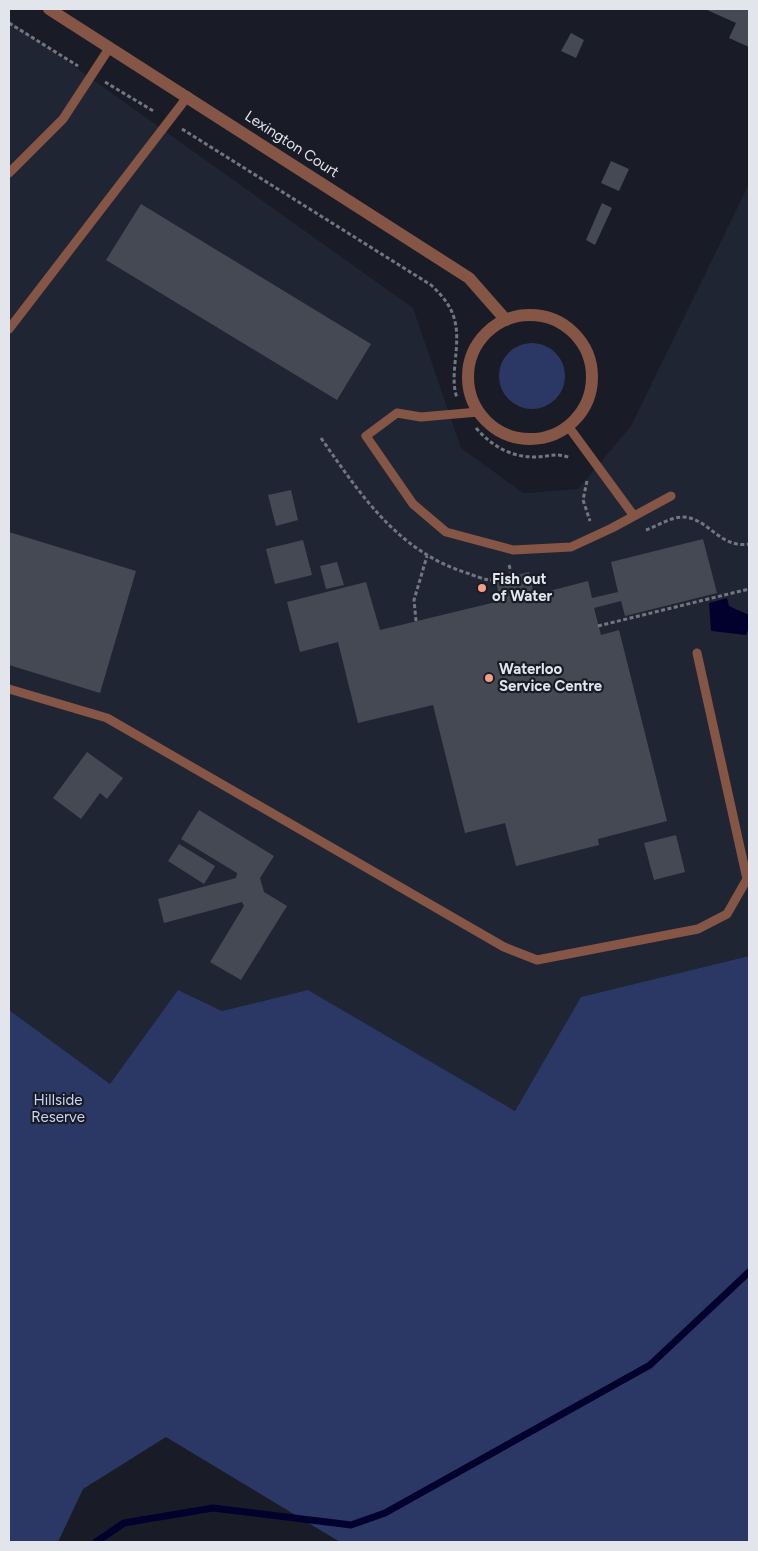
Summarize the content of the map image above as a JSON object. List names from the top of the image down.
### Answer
{
  "streets": {
    "street": ["Lexington Court"]
  },
  "parks": ["Hillside Reserve"],
  "places": ["Fish out of Water", "Waterloo Service Centre"]
}
